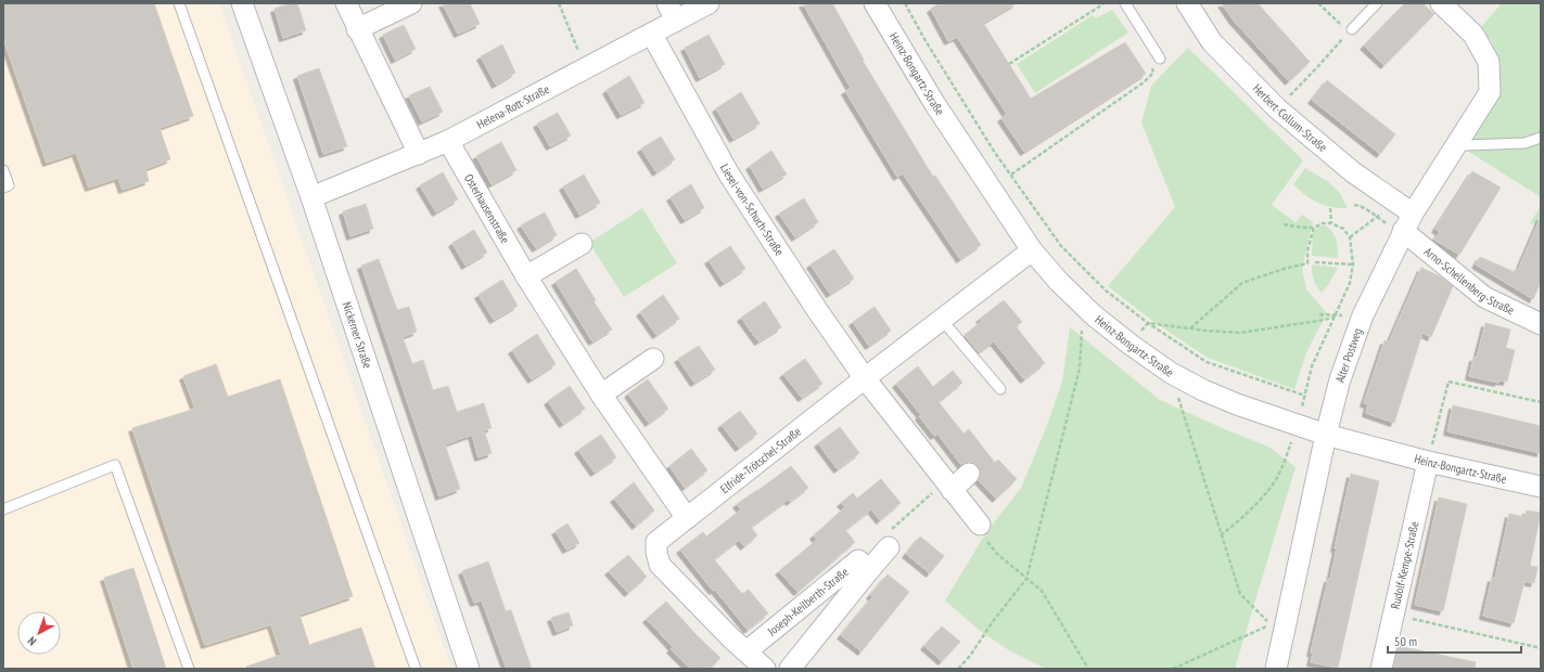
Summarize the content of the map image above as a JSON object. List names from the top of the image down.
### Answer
{
  "streets": {
    "street": [
      "Heinz-Bongartz-Straße",
      "Helena-Rott-Straße",
      "Herbert-Collum-Straße",
      "Osterhausenstraße",
      "Liesel-von-Schuch-Straße",
      "Arno-Schellenberg-Straße",
      "Nickerner Straße",
      "Alter Postweg",
      "Elfride-Trötschel-Straße",
      "Rudolf-Kempe-Straße",
      "Joseph-Keilberth-Straße"
    ]
  },
  "crossings": [
    ["Heinz-Bongartz-Straße", "Alter Postweg"],
    ["Heinz-Bongartz-Straße", "Elfride-Trötschel-Straße"],
    ["Heinz-Bongartz-Straße", "Rudolf-Kempe-Straße"],
    ["Helena-Rott-Straße", "Osterhausenstraße"],
    ["Helena-Rott-Straße", "Liesel-von-Schuch-Straße"],
    ["Helena-Rott-Straße", "Nickerner Straße"],
    ["Herbert-Collum-Straße", "Arno-Schellenberg-Straße"],
    ["Herbert-Collum-Straße", "Alter Postweg"],
    ["Osterhausenstraße", "Elfride-Trötschel-Straße"],
    ["Liesel-von-Schuch-Straße", "Elfride-Trötschel-Straße"],
    ["Arno-Schellenberg-Straße", "Alter Postweg"],
    ["Elfride-Trötschel-Straße", "Joseph-Keilberth-Straße"]
  ],
  "scale_bar": "50 m",
  "north": "bottom left"
}
